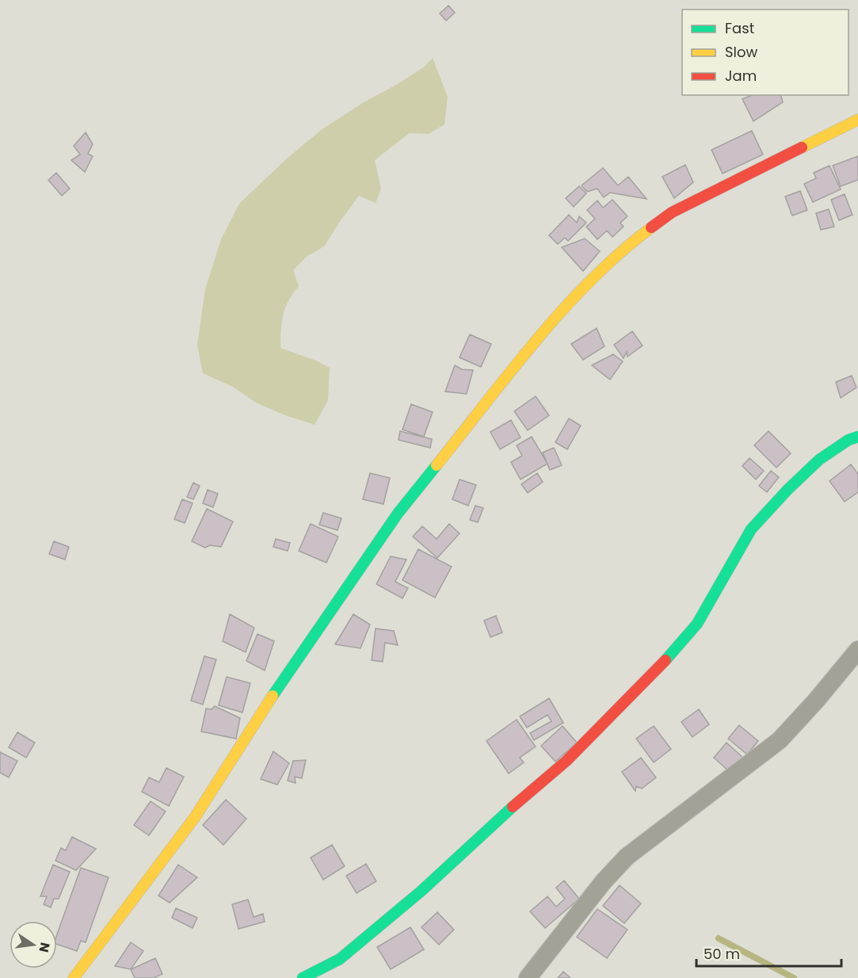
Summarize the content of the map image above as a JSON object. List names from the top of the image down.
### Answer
{
  "legend": ["Fast", "Slow", "Jam"],
  "scale_bar": "50 m",
  "north": "right"
}
